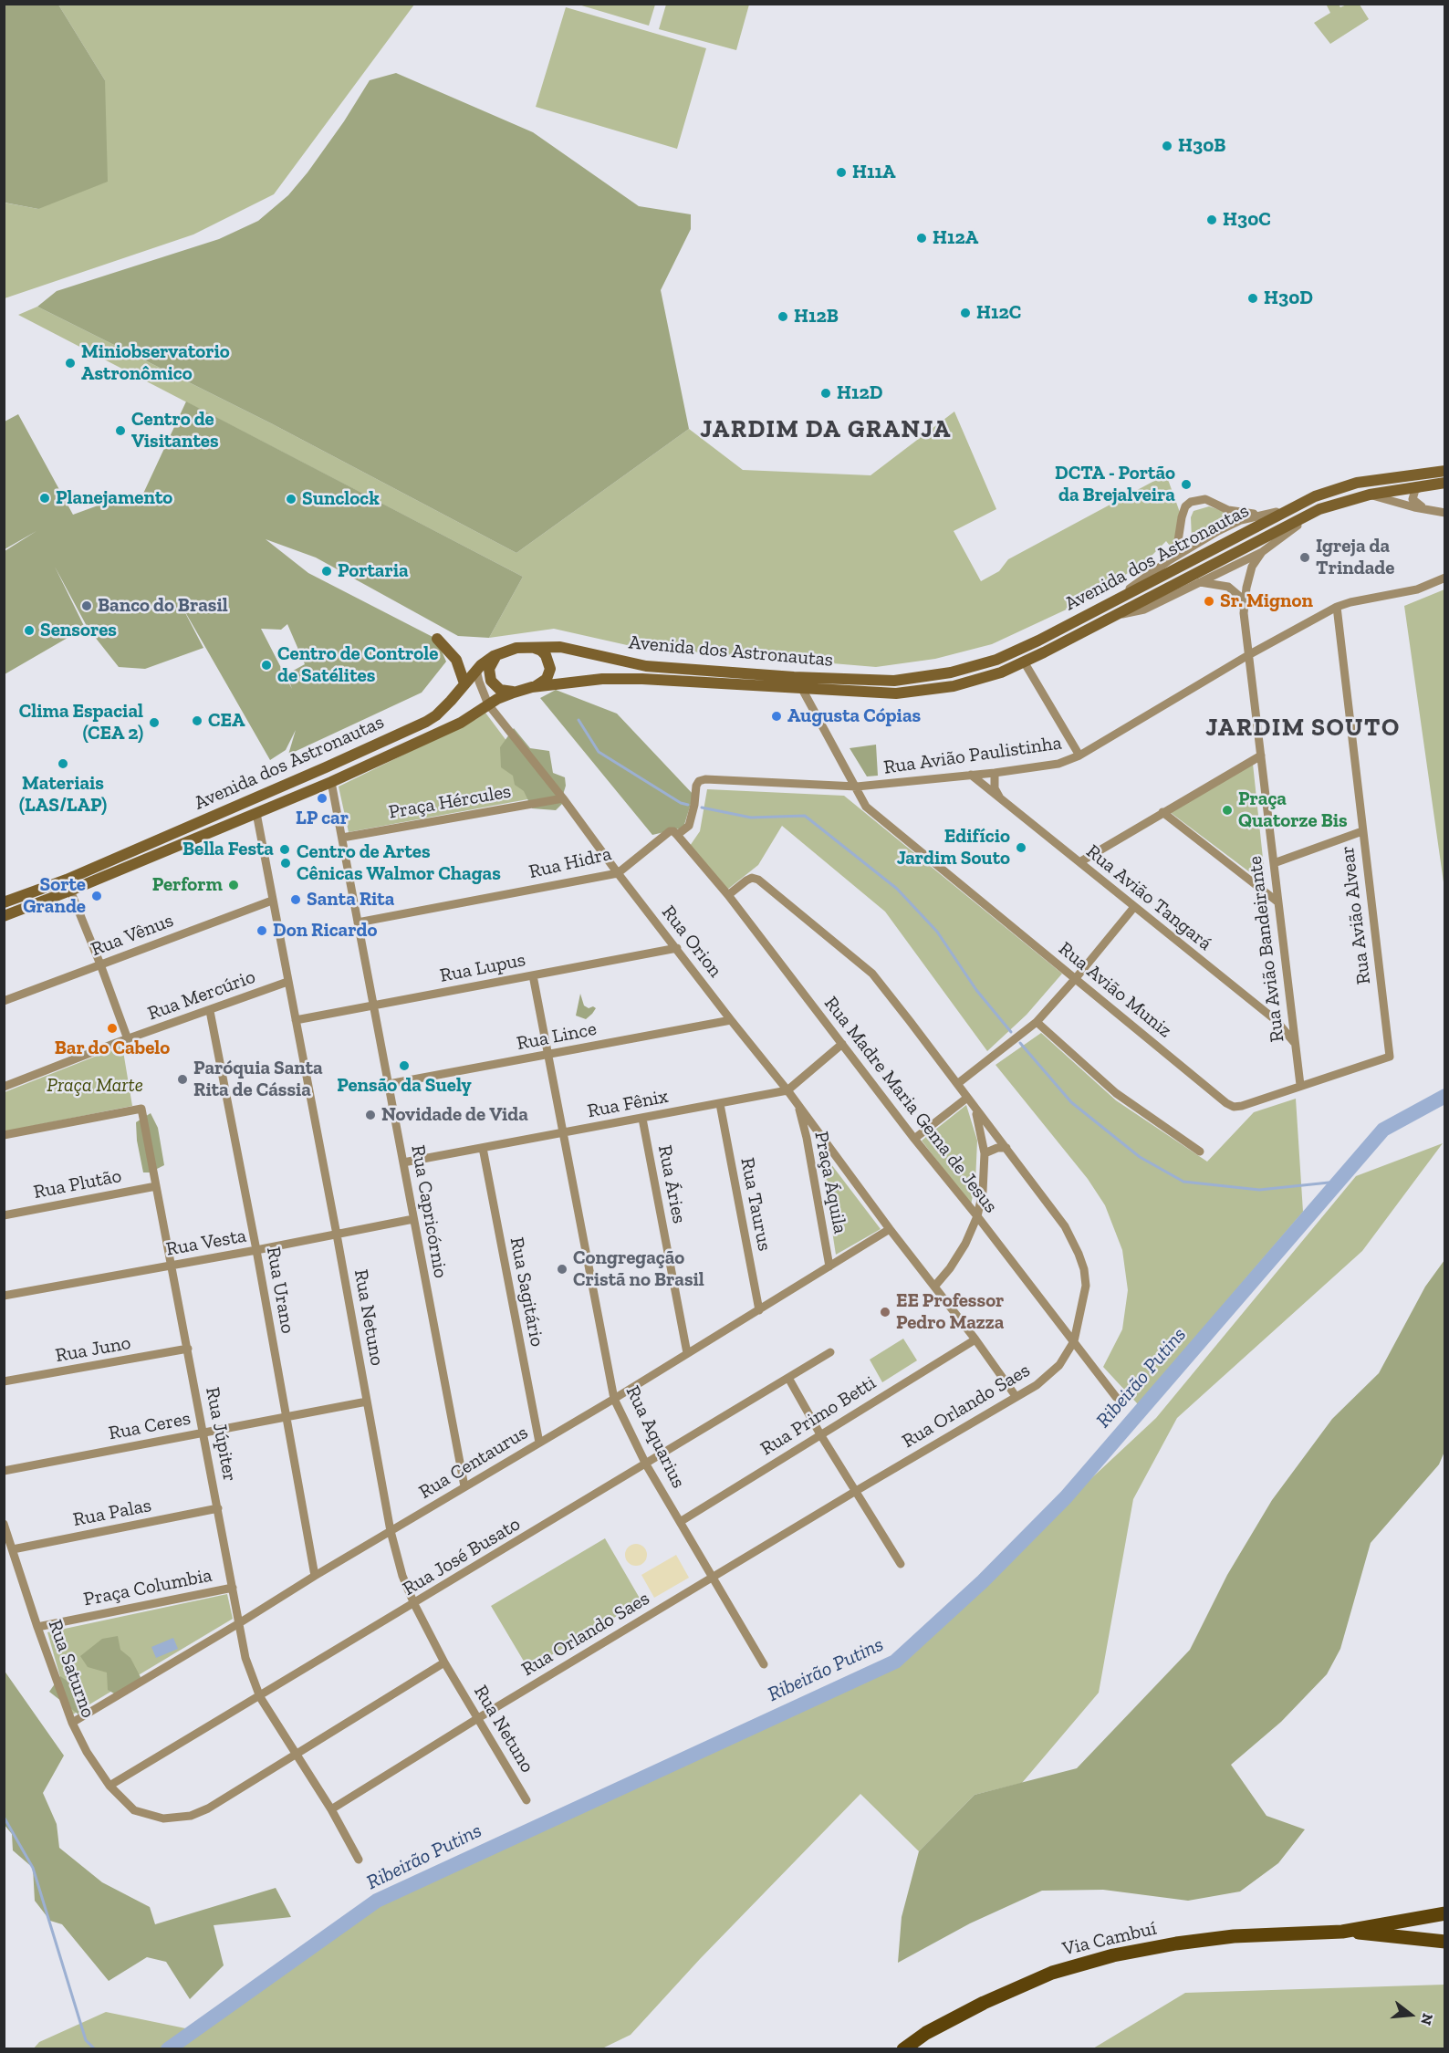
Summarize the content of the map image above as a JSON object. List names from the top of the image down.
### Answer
{
  "streets": {
    "main road": ["Avenida dos Astronautas", "Via Cambuí"],
    "street": [
      "Rua Avião Paulistinha",
      "Praça Hércules",
      "Rua Hidra",
      "Rua Avião Tangará",
      "Rua Avião Alvear",
      "Rua Vênus",
      "Rua Orion",
      "Rua Avião Bandeirante",
      "Rua Lupus",
      "Rua Avião Muniz",
      "Rua Mercúrio",
      "Rua Lince",
      "Rua Fênix",
      "Rua Madre Maria Gema de Jesus",
      "Praça Áquila",
      "Rua Plutão",
      "Rua Áries",
      "Rua Taurus",
      "Rua Capricórnio",
      "Rua Vesta",
      "Rua Urano",
      "Rua Sagitário",
      "Rua Netuno",
      "Rua Juno",
      "Rua Orlando Saes",
      "Rua Primo Betti",
      "Rua Ceres",
      "Rua Júpiter",
      "Rua Aquarius",
      "Rua Centaurus",
      "Rua Palas",
      "Rua José Busato",
      "Praça Columbia",
      "Rua Saturno"
    ]
  },
  "crossings": [
    ["Avenida dos Astronautas", "Rua Orion"],
    ["Avenida dos Astronautas", "Rua Avião Muniz"],
    ["Avenida dos Astronautas", "Rua Capricórnio"],
    ["Avenida dos Astronautas", "Rua Netuno"],
    ["Rua Avião Paulistinha", "Rua Hidra"],
    ["Rua Avião Paulistinha", "Rua Avião Tangará"],
    ["Rua Avião Paulistinha", "Rua Avião Alvear"],
    ["Rua Avião Paulistinha", "Rua Avião Bandeirante"],
    ["Rua Avião Paulistinha", "Rua Avião Muniz"],
    ["Rua Avião Paulistinha", "Rua Madre Maria Gema de Jesus"],
    ["Praça Hércules", "Rua Orion"],
    ["Praça Hércules", "Rua Capricórnio"],
    ["Rua Hidra", "Rua Orion"],
    ["Rua Hidra", "Rua Madre Maria Gema de Jesus"],
    ["Rua Hidra", "Rua Capricórnio"],
    ["Rua Avião Tangará", "Rua Avião Bandeirante"],
    ["Rua Avião Alvear", "Rua Avião Muniz"],
    ["Rua Vênus", "Rua Netuno"],
    ["Rua Orion", "Rua Lupus"],
    ["Rua Orion", "Rua Lince"],
    ["Rua Orion", "Rua Fênix"],
    ["Rua Orion", "Praça Áquila"],
    ["Rua Orion", "Rua Orlando Saes"],
    ["Rua Orion", "Rua Primo Betti"],
    ["Rua Orion", "Rua Centaurus"],
    ["Rua Avião Bandeirante", "Rua Avião Muniz"],
    ["Rua Lupus", "Rua Capricórnio"],
    ["Rua Lupus", "Rua Netuno"],
    ["Rua Lupus", "Rua Aquarius"],
    ["Rua Mercúrio", "Rua Urano"],
    ["Rua Mercúrio", "Rua Netuno"],
    ["Rua Lince", "Rua Capricórnio"],
    ["Rua Lince", "Rua Aquarius"],
    ["Rua Fênix", "Rua Madre Maria Gema de Jesus"],
    ["Rua Fênix", "Rua Áries"],
    ["Rua Fênix", "Rua Taurus"],
    ["Rua Fênix", "Rua Capricórnio"],
    ["Rua Fênix", "Rua Sagitário"],
    ["Rua Fênix", "Rua Aquarius"],
    ["Rua Madre Maria Gema de Jesus", "Rua Orlando Saes"],
    ["Praça Áquila", "Rua Centaurus"],
    ["Rua Plutão", "Rua Júpiter"],
    ["Rua Áries", "Rua Centaurus"],
    ["Rua Taurus", "Rua Centaurus"],
    ["Rua Capricórnio", "Rua Vesta"],
    ["Rua Capricórnio", "Rua Centaurus"],
    ["Rua Vesta", "Rua Urano"],
    ["Rua Vesta", "Rua Netuno"],
    ["Rua Vesta", "Rua Júpiter"],
    ["Rua Urano", "Rua Ceres"],
    ["Rua Urano", "Rua Centaurus"],
    ["Rua Sagitário", "Rua Centaurus"],
    ["Rua Netuno", "Rua Orlando Saes"],
    ["Rua Netuno", "Rua Ceres"],
    ["Rua Netuno", "Rua Centaurus"],
    ["Rua Netuno", "Rua José Busato"],
    ["Rua Juno", "Rua Júpiter"],
    ["Rua Orlando Saes", "Rua Júpiter"],
    ["Rua Orlando Saes", "Rua Aquarius"],
    ["Rua Primo Betti", "Rua Aquarius"],
    ["Rua Ceres", "Rua Júpiter"],
    ["Rua Júpiter", "Rua Centaurus"],
    ["Rua Júpiter", "Rua Palas"],
    ["Rua Júpiter", "Rua José Busato"],
    ["Rua Júpiter", "Praça Columbia"],
    ["Rua Júpiter", "Rua Saturno"],
    ["Rua Aquarius", "Rua Centaurus"],
    ["Rua Aquarius", "Rua José Busato"],
    ["Rua Centaurus", "Rua Saturno"],
    ["Rua Palas", "Rua Saturno"],
    ["Rua José Busato", "Rua Saturno"],
    ["Praça Columbia", "Rua Saturno"]
  ],
  "districts": ["JARDIM DA GRANJA", "JARDIM SOUTO"],
  "water": ["Ribeirão Putins"],
  "parks": ["Praça Marte"],
  "places": [
    "H30B",
    "H11A",
    "H30C",
    "H12A",
    "H30D",
    "H12C",
    "H12B",
    "Miniobservatorio Astronômico",
    "H12D",
    "Centro de Visitantes",
    "DCTA - Portão da Brejalveira",
    "Planejamento",
    "Sunclock",
    "Igreja da Trindade",
    "Portaria",
    "Sr. Mignon",
    "Banco do Brasil",
    "Sensores",
    "Centro de Controle de Satélites",
    "Augusta Cópias",
    "CEA",
    "Clima Espacial (CEA 2)",
    "Materiais (LAS/LAP)",
    "LP car",
    "Praça Quatorze Bis",
    "Edifício Jardim Souto",
    "Bella Festa",
    "Centro de Artes Cênicas Walmor Chagas",
    "Perform",
    "Sorte Grande",
    "Santa Rita",
    "Don Ricardo",
    "Bar do Cabelo",
    "Pensão da Suely",
    "Paróquia Santa Rita de Cássia",
    "Novidade de Vida",
    "Congregação Cristã no Brasil",
    "EE Professor Pedro Mazza"
  ],
  "north": "right"
}
